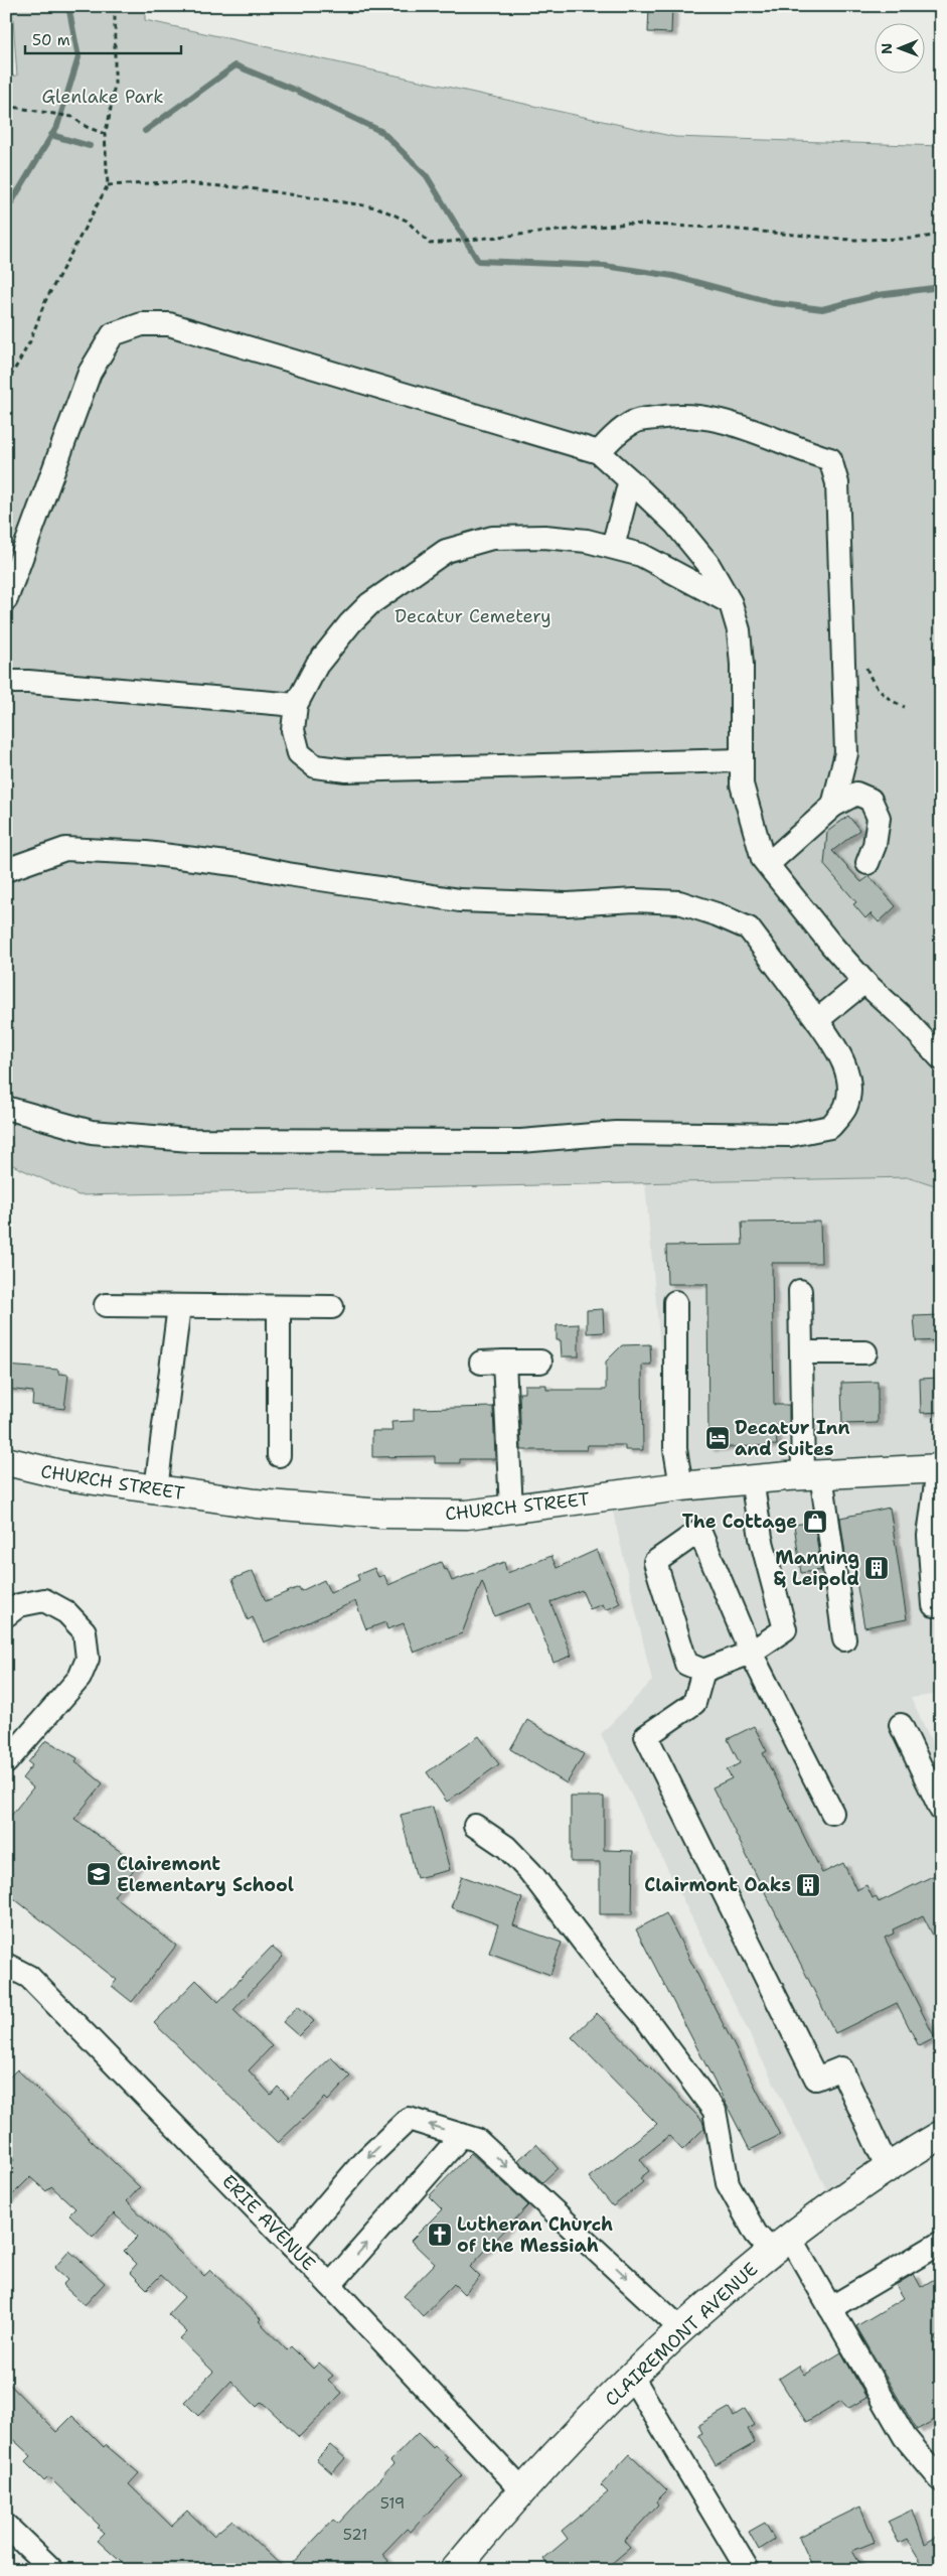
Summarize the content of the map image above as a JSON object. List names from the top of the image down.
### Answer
{
  "streets": {
    "main road": ["CHURCH STREET", "CLAIREMONT AVENUE"],
    "street": ["ERIE AVENUE"]
  },
  "crossings": [
    ["ERIE AVENUE", "CLAIREMONT AVENUE"]
  ],
  "parks": ["Glenlake Park", "Decatur Cemetery"],
  "places": {
    "hotel": ["Decatur Inn and Suites"],
    "shop": ["The Cottage"],
    "building": ["Manning & Leipold", "Clairmont Oaks"],
    "school or university": ["Clairemont Elementary School"],
    "church": ["Lutheran Church of the Messiah"]
  },
  "house_numbers": ["519", "521"],
  "scale_bar": "50 m",
  "north": "left"
}
